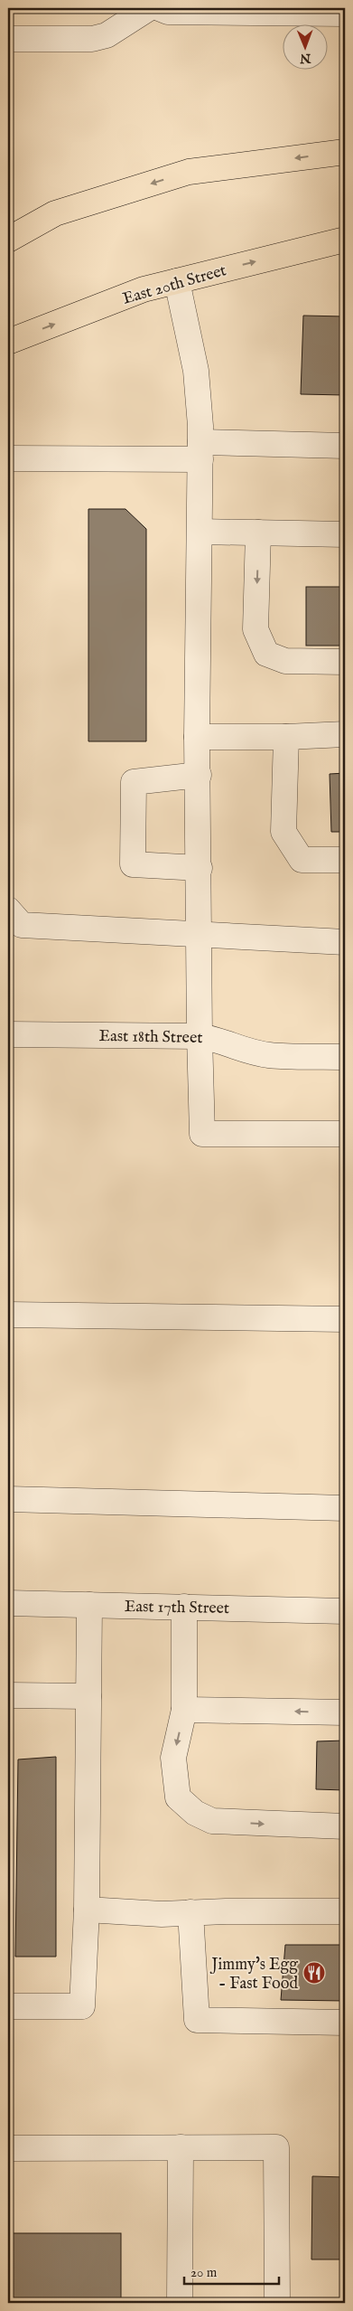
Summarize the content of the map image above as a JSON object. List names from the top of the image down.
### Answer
{
  "streets": {
    "main road": ["East 20th Street"],
    "street": ["East 18th Street", "East 17th Street"]
  },
  "places": {
    "restaurant": ["Jimmy's Egg - Fast Food"]
  },
  "scale_bar": "20 m",
  "north": "bottom"
}
